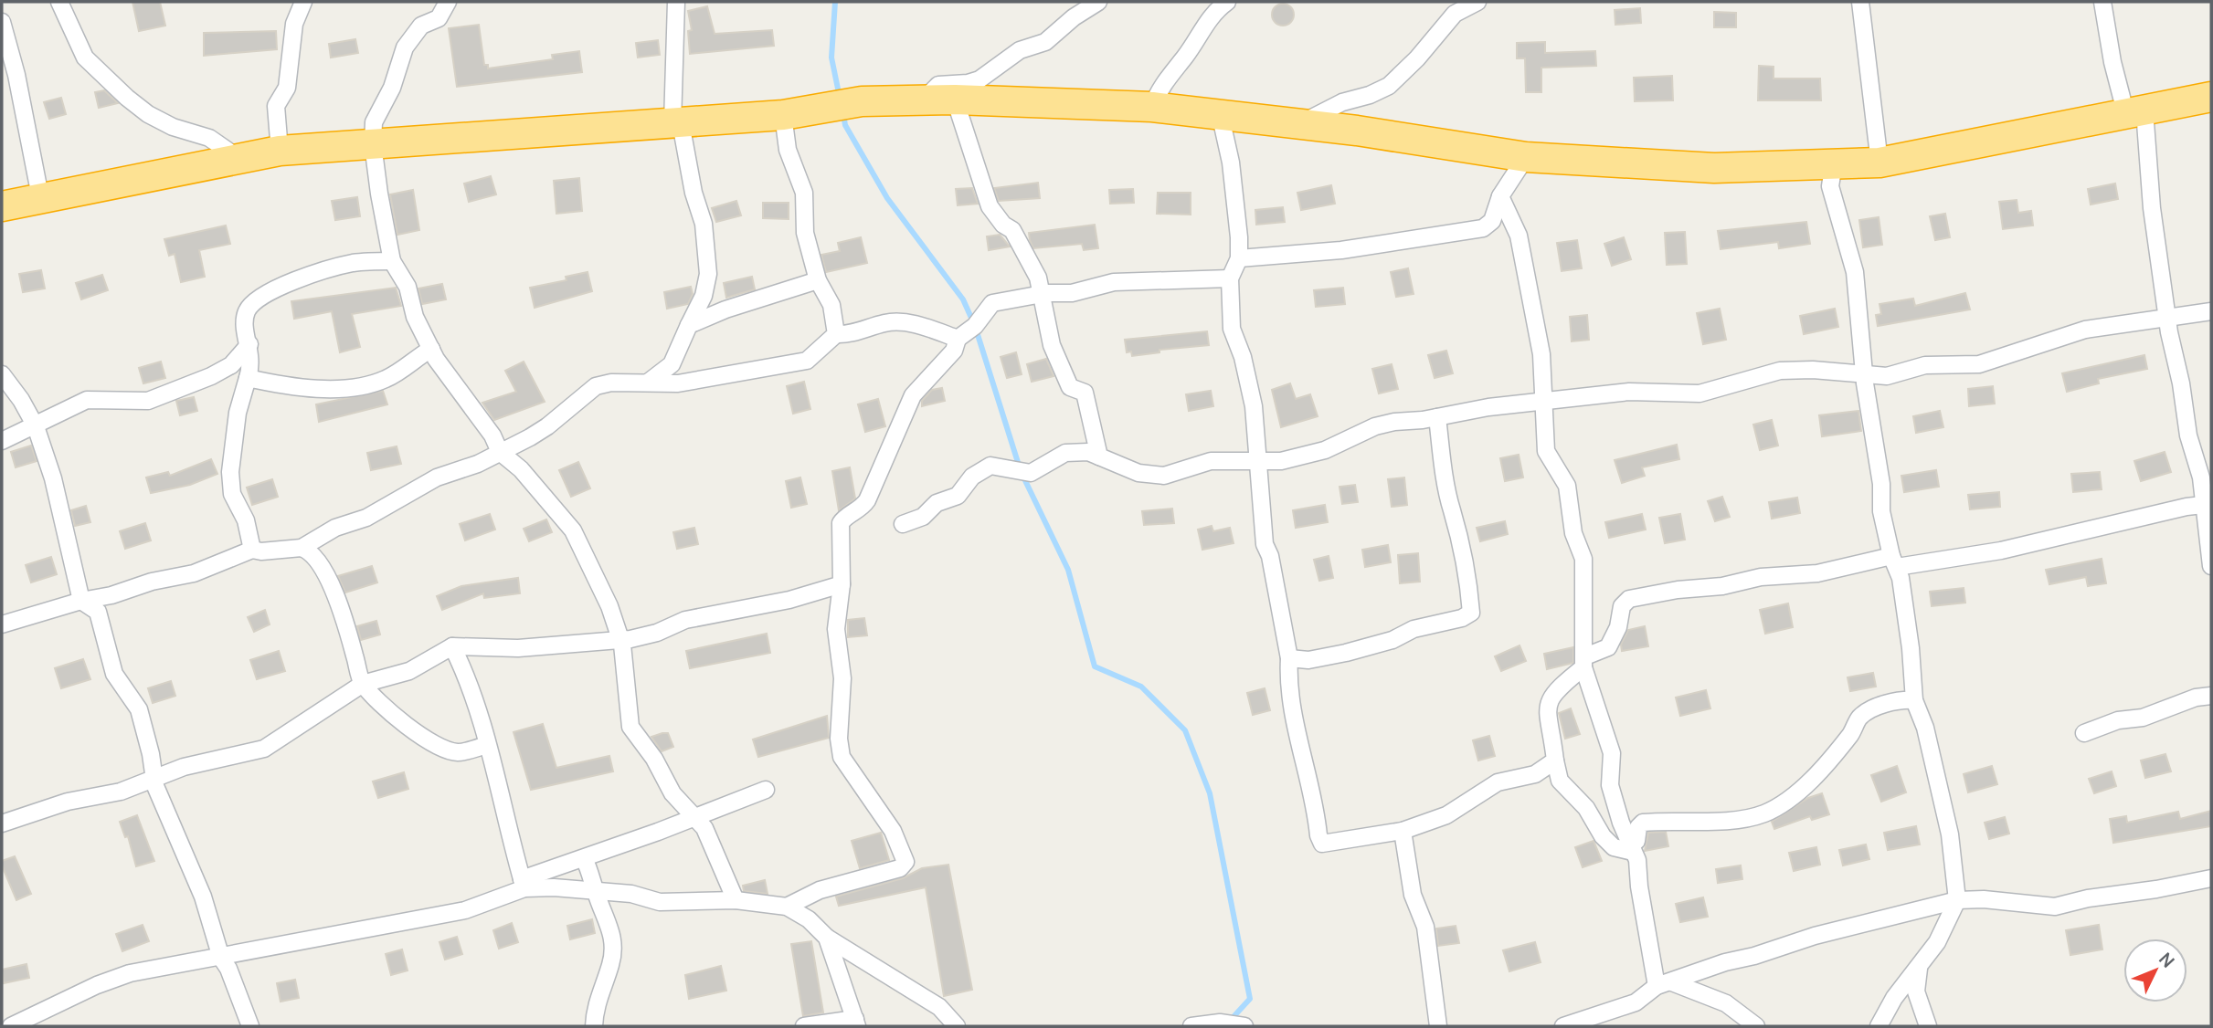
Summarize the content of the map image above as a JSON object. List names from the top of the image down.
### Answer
{
  "north": "top right"
}
